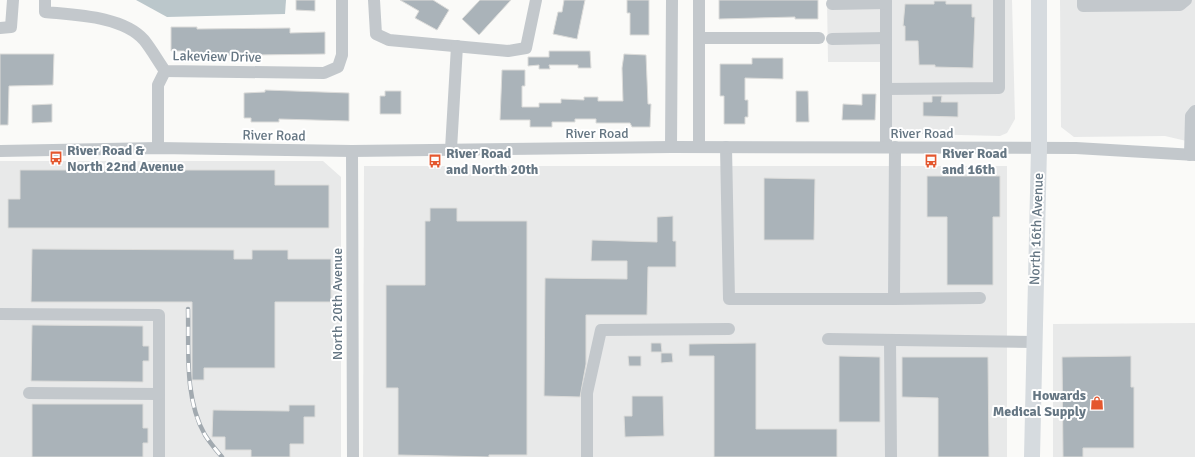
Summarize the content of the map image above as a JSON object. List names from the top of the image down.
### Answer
{
  "streets": {
    "main road": ["North 16th Avenue"],
    "street": ["Lakeview Drive", "River Road", "North 20th Avenue"]
  },
  "crossings": [
    ["River Road", "North 16th Avenue"],
    ["River Road", "North 20th Avenue"]
  ],
  "places": {
    "bus stop": ["River Road & North 22nd Avenue", "River Road and North 20th", "River Road and 16th"],
    "shop": ["Howards Medical Supply"]
  }
}
